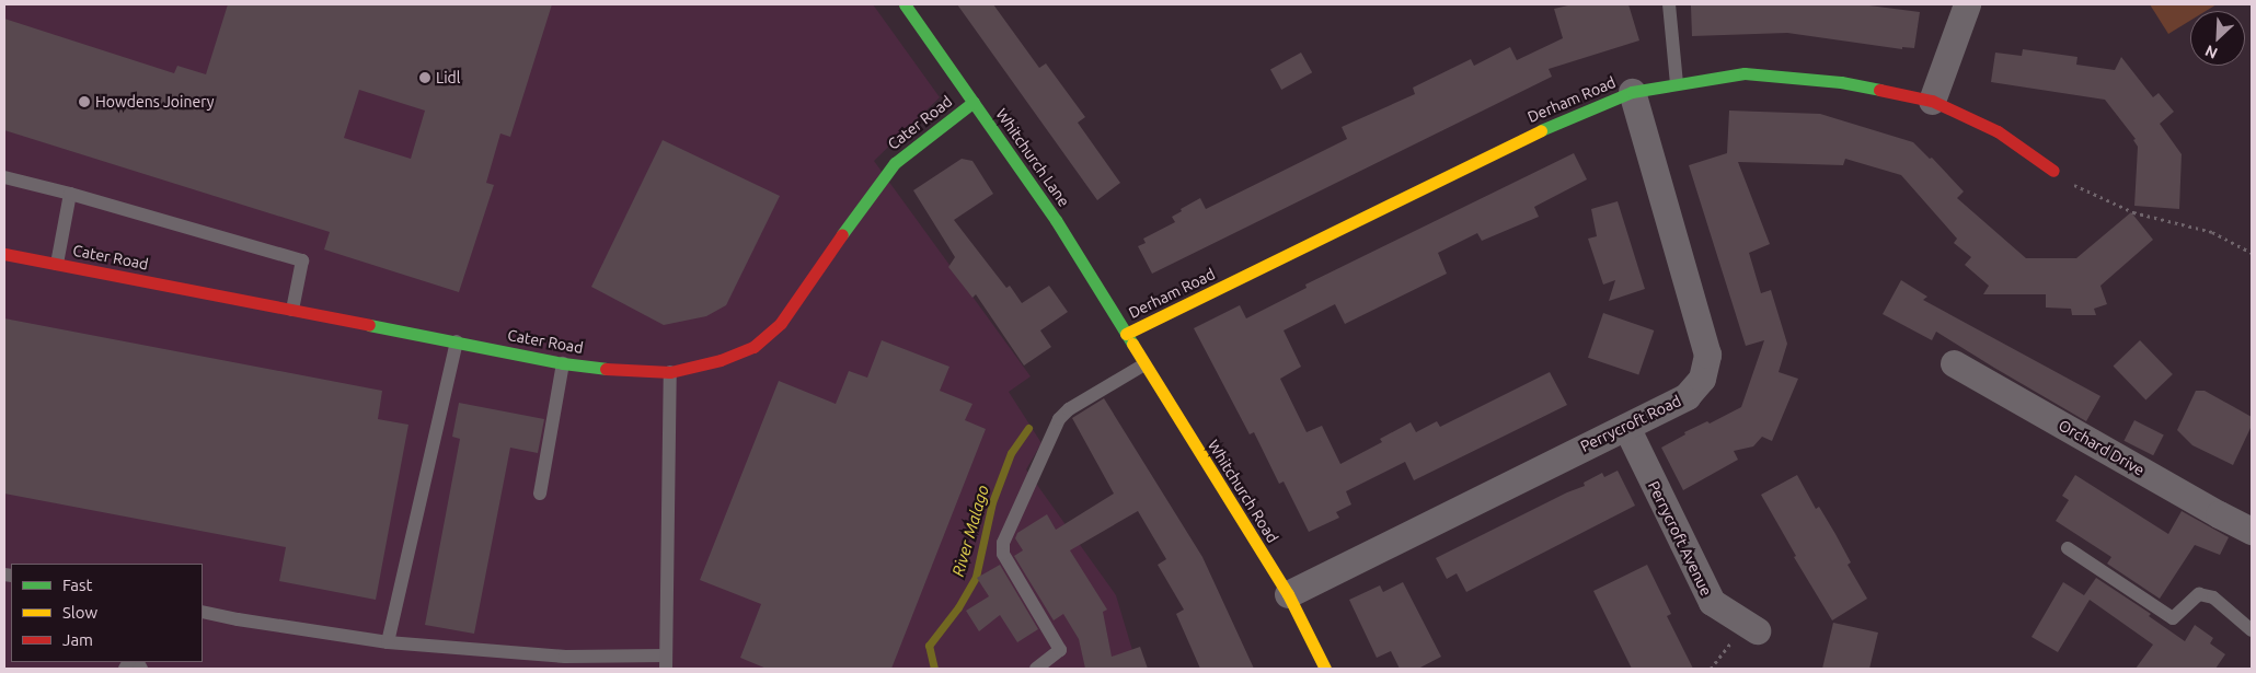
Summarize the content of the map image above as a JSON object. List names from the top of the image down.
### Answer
{
  "streets": {
    "street": [
      "Derham Road",
      "Cater Road",
      "Whitchurch Lane",
      "Perrycroft Road",
      "Orchard Drive",
      "Whitchurch Road",
      "Perrycroft Avenue"
    ]
  },
  "crossings": [
    ["Derham Road", "Whitchurch Lane"],
    ["Derham Road", "Perrycroft Road"],
    ["Derham Road", "Whitchurch Road"],
    ["Cater Road", "Whitchurch Lane"],
    ["Whitchurch Lane", "Whitchurch Road"],
    ["Perrycroft Road", "Whitchurch Road"],
    ["Perrycroft Road", "Perrycroft Avenue"]
  ],
  "water": ["River Malago"],
  "places": ["Lidl", "Howdens Joinery"],
  "legend": ["Fast", "Slow", "Jam"],
  "north": "bottom left"
}
